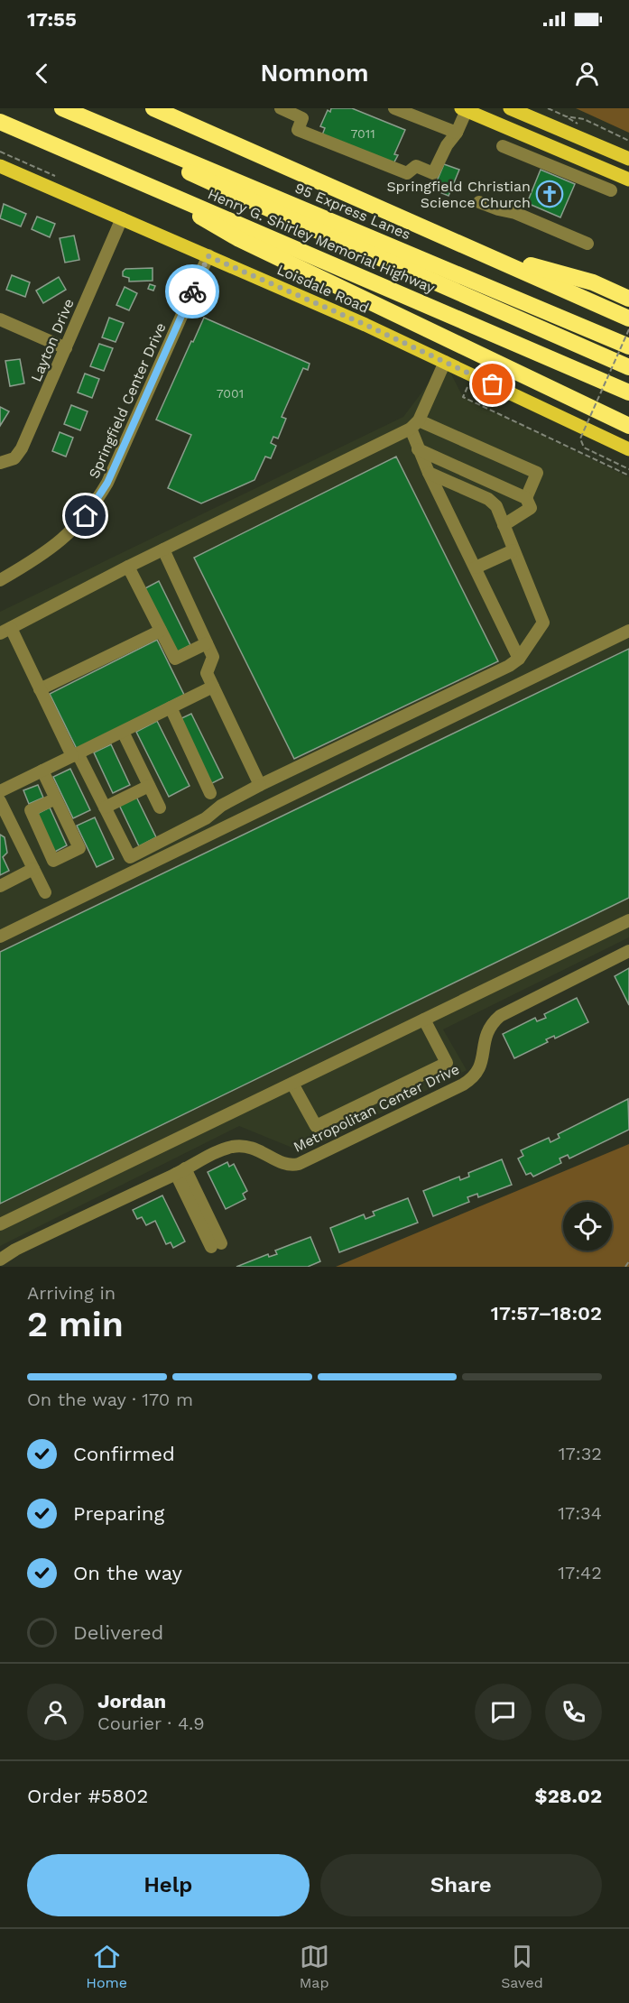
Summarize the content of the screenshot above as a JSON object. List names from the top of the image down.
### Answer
{
  "streets": {
    "highway": ["95 Express Lanes", "Henry G. Shirley Memorial Highway"],
    "main road": ["Loisdale Road"],
    "street": ["Layton Drive", "Springfield Center Drive", "Metropolitan Center Drive"]
  },
  "crossings": [
    ["Loisdale Road", "Layton Drive"],
    ["Loisdale Road", "Springfield Center Drive"]
  ],
  "places": {
    "church": ["Springfield Christian Science Church"]
  },
  "house_numbers": ["7011", "7001"],
  "page": {
    "status": "17:55",
    "header": "Nomnom",
    "heading": ["2 min", "Arriving in", "17:57–18:02"],
    "panel": [
      "Jordan",
      "Courier · 4.9",
      "Order #5802",
      "$28.02"
    ],
    "bar": "On the way · 170 m",
    "list": [
      ["Confirmed", "17:32"],
      ["Preparing", "17:34"],
      ["On the way", "17:42"],
      "Delivered"
    ],
    "buttons": ["Help", "Share"],
    "tabs": ["Home", "Map", "Saved"]
  }
}
